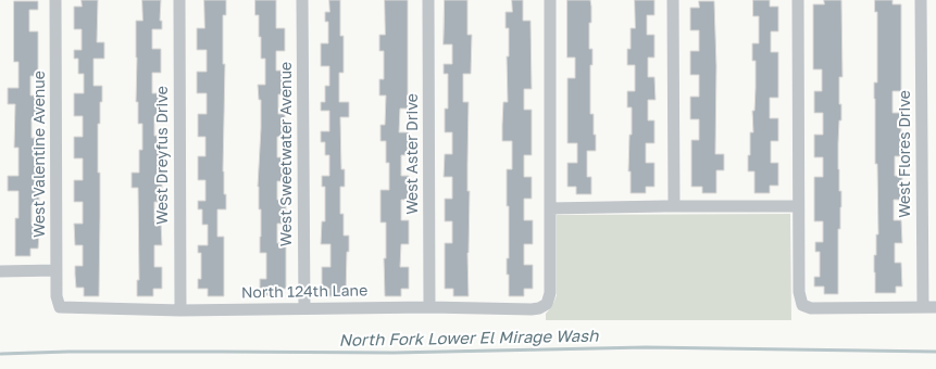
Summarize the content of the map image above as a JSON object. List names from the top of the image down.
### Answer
{
  "streets": {
    "street": [
      "West Valentine Avenue",
      "West Sweetwater Avenue",
      "West Aster Drive",
      "West Flores Drive",
      "West Dreyfus Drive",
      "North 124th Lane"
    ]
  },
  "crossings": [
    ["West Valentine Avenue", "North 124th Lane"],
    ["West Sweetwater Avenue", "North 124th Lane"],
    ["West Aster Drive", "North 124th Lane"],
    ["West Dreyfus Drive", "North 124th Lane"]
  ],
  "water": ["North Fork Lower El Mirage Wash"]
}
